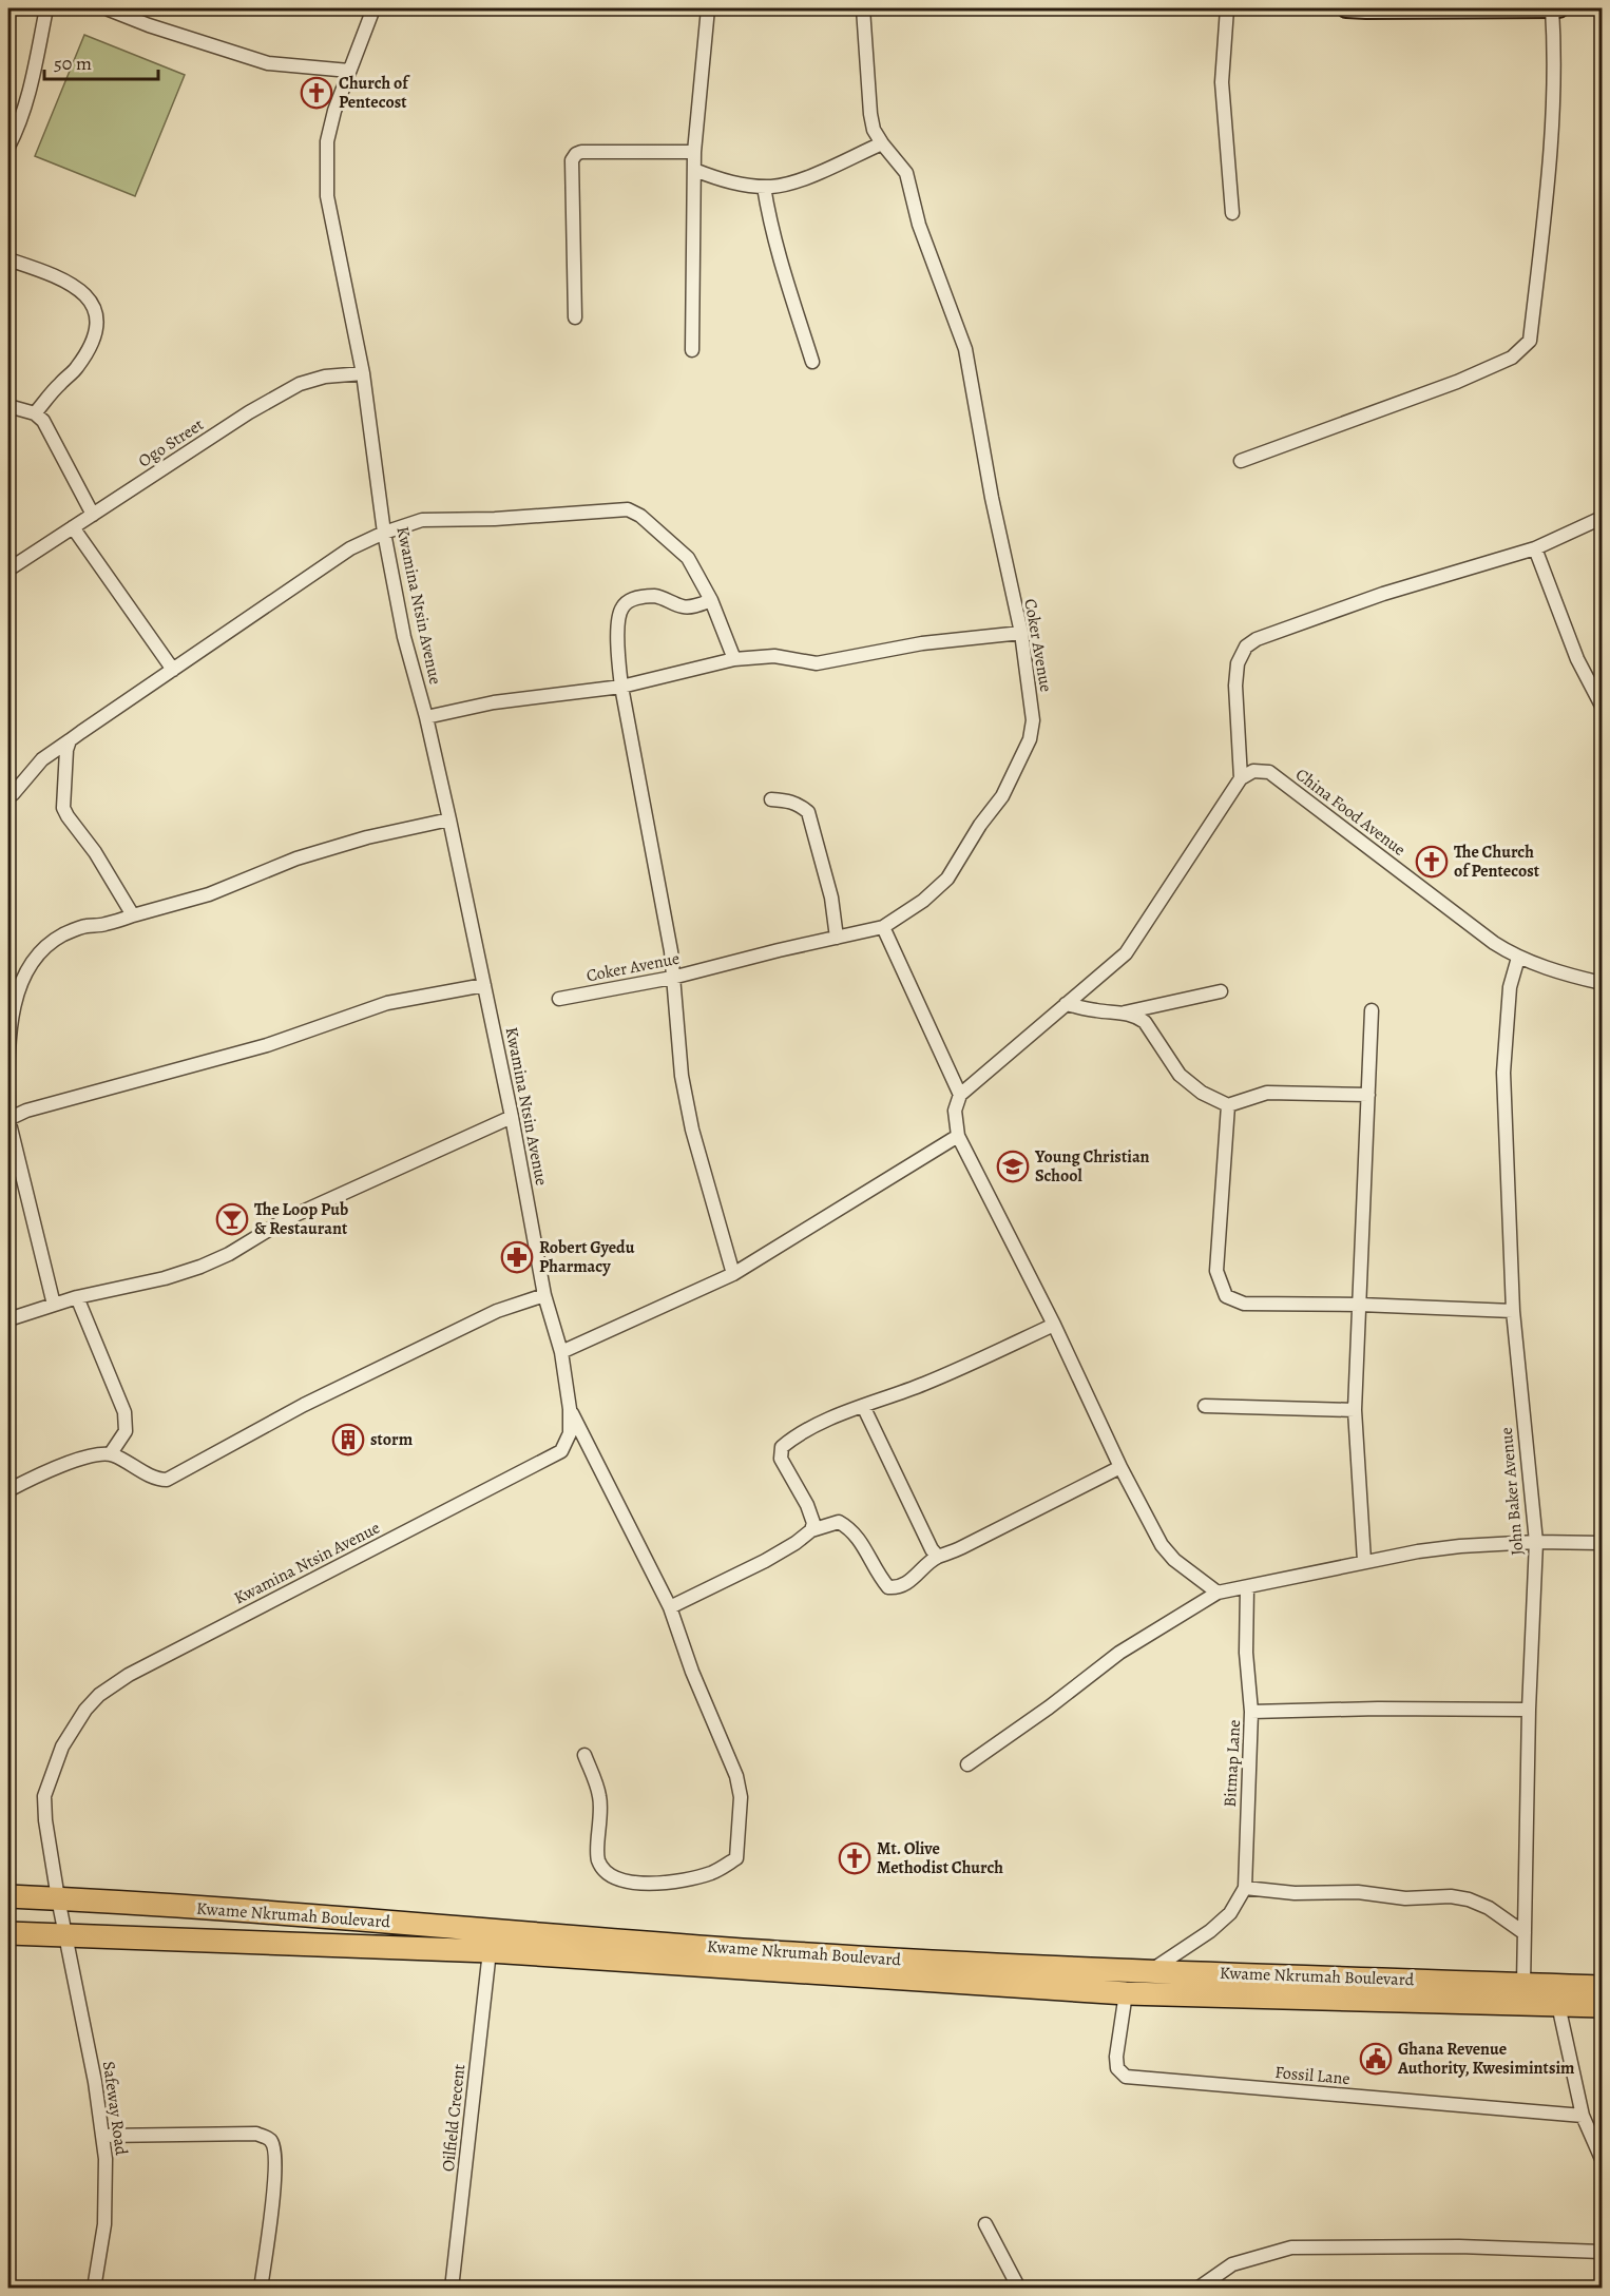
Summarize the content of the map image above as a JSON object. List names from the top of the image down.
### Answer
{
  "streets": {
    "highway": ["Kwame Nkrumah Boulevard"],
    "street": [
      "Ogo Street",
      "Kwamina Ntsin Avenue",
      "Coker Avenue",
      "China Food Avenue",
      "John Baker Avenue",
      "Bitmap Lane",
      "Fossil Lane",
      "Safeway Road",
      "Oilfield Crecent"
    ]
  },
  "crossings": [
    ["Ogo Street", "Kwamina Ntsin Avenue"],
    ["Kwamina Ntsin Avenue", "Kwame Nkrumah Boulevard"],
    ["Kwamina Ntsin Avenue", "Safeway Road"],
    ["China Food Avenue", "John Baker Avenue"],
    ["John Baker Avenue", "Bitmap Lane"],
    ["John Baker Avenue", "Kwame Nkrumah Boulevard"],
    ["Bitmap Lane", "Kwame Nkrumah Boulevard"],
    ["Kwame Nkrumah Boulevard", "Fossil Lane"],
    ["Kwame Nkrumah Boulevard", "Safeway Road"],
    ["Kwame Nkrumah Boulevard", "Oilfield Crecent"]
  ],
  "places": {
    "church": ["Church of Pentecost", "The Church of Pentecost", "Mt. Olive Methodist Church"],
    "school or university": ["Young Christian School"],
    "bar": ["The Loop Pub & Restaurant"],
    "pharmacy": ["Robert Gyedu Pharmacy"],
    "building": ["storm"],
    "public building": ["Ghana Revenue Authority, Kwesimintsim"]
  },
  "scale_bar": "50 m"
}
